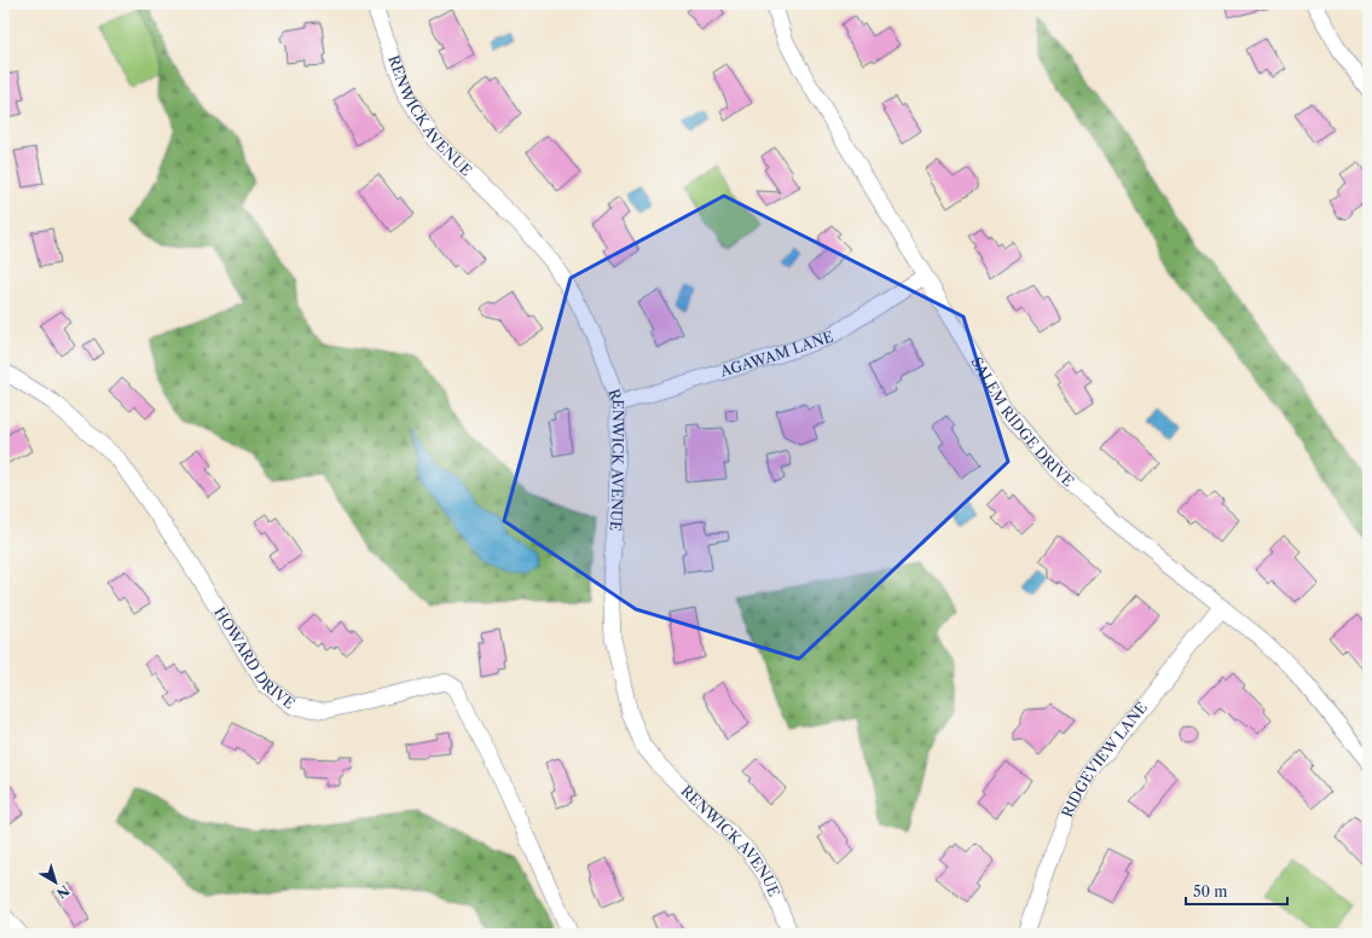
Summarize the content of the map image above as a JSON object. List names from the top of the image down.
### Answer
{
  "streets": {
    "street": [
      "RENWICK AVENUE",
      "AGAWAM LANE",
      "SALEM RIDGE DRIVE",
      "HOWARD DRIVE",
      "RIDGEVIEW LANE"
    ]
  },
  "crossings": [
    ["RENWICK AVENUE", "AGAWAM LANE"],
    ["AGAWAM LANE", "SALEM RIDGE DRIVE"],
    ["SALEM RIDGE DRIVE", "RIDGEVIEW LANE"]
  ],
  "scale_bar": "50 m",
  "north": "bottom right"
}
